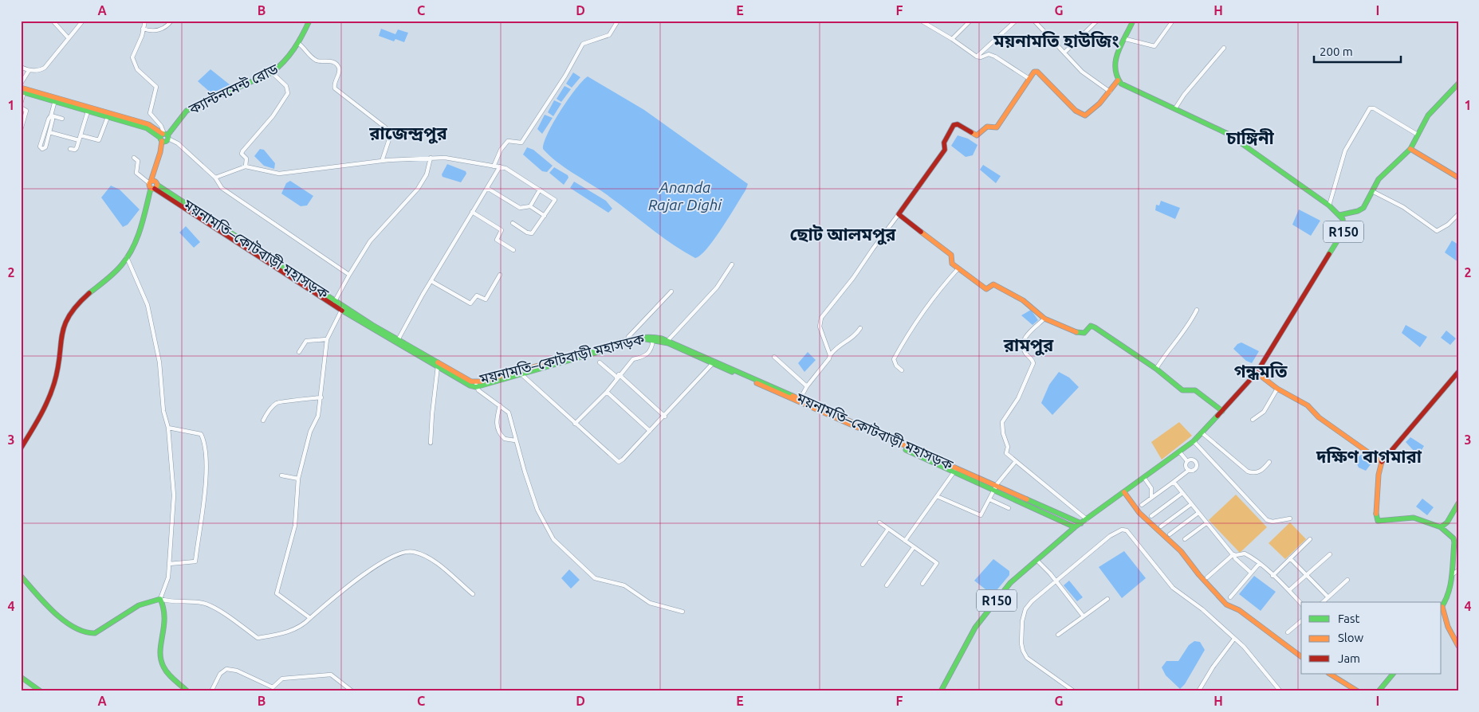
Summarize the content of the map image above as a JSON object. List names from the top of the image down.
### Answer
{
  "streets": {
    "main road": ["ক্যান্টনমেন্ট রোড", "R150", "ময়নামতি–কোটবাড়ী মহাসড়ক"]
  },
  "crossings": [
    ["R150", "ময়নামতি–কোটবাড়ী মহাসড়ক"]
  ],
  "districts": [
    "ময়নামতি হাউজিং",
    "রাজেন্দ্রপুর",
    "চাঙ্গিনী",
    "ছোট আলমপুর",
    "রামপুর",
    "গন্ধমতি",
    "দক্ষিণ বাগমারা"
  ],
  "water": ["Ananda Rajar Dighi"],
  "legend": ["Fast", "Slow", "Jam"],
  "scale_bar": "200 m",
  "grid": {
    "columns": [
      "A",
      "B",
      "C",
      "D",
      "E",
      "F",
      "G",
      "H",
      "I"
    ],
    "rows": [
      "1",
      "2",
      "3",
      "4"
    ]
  }
}
